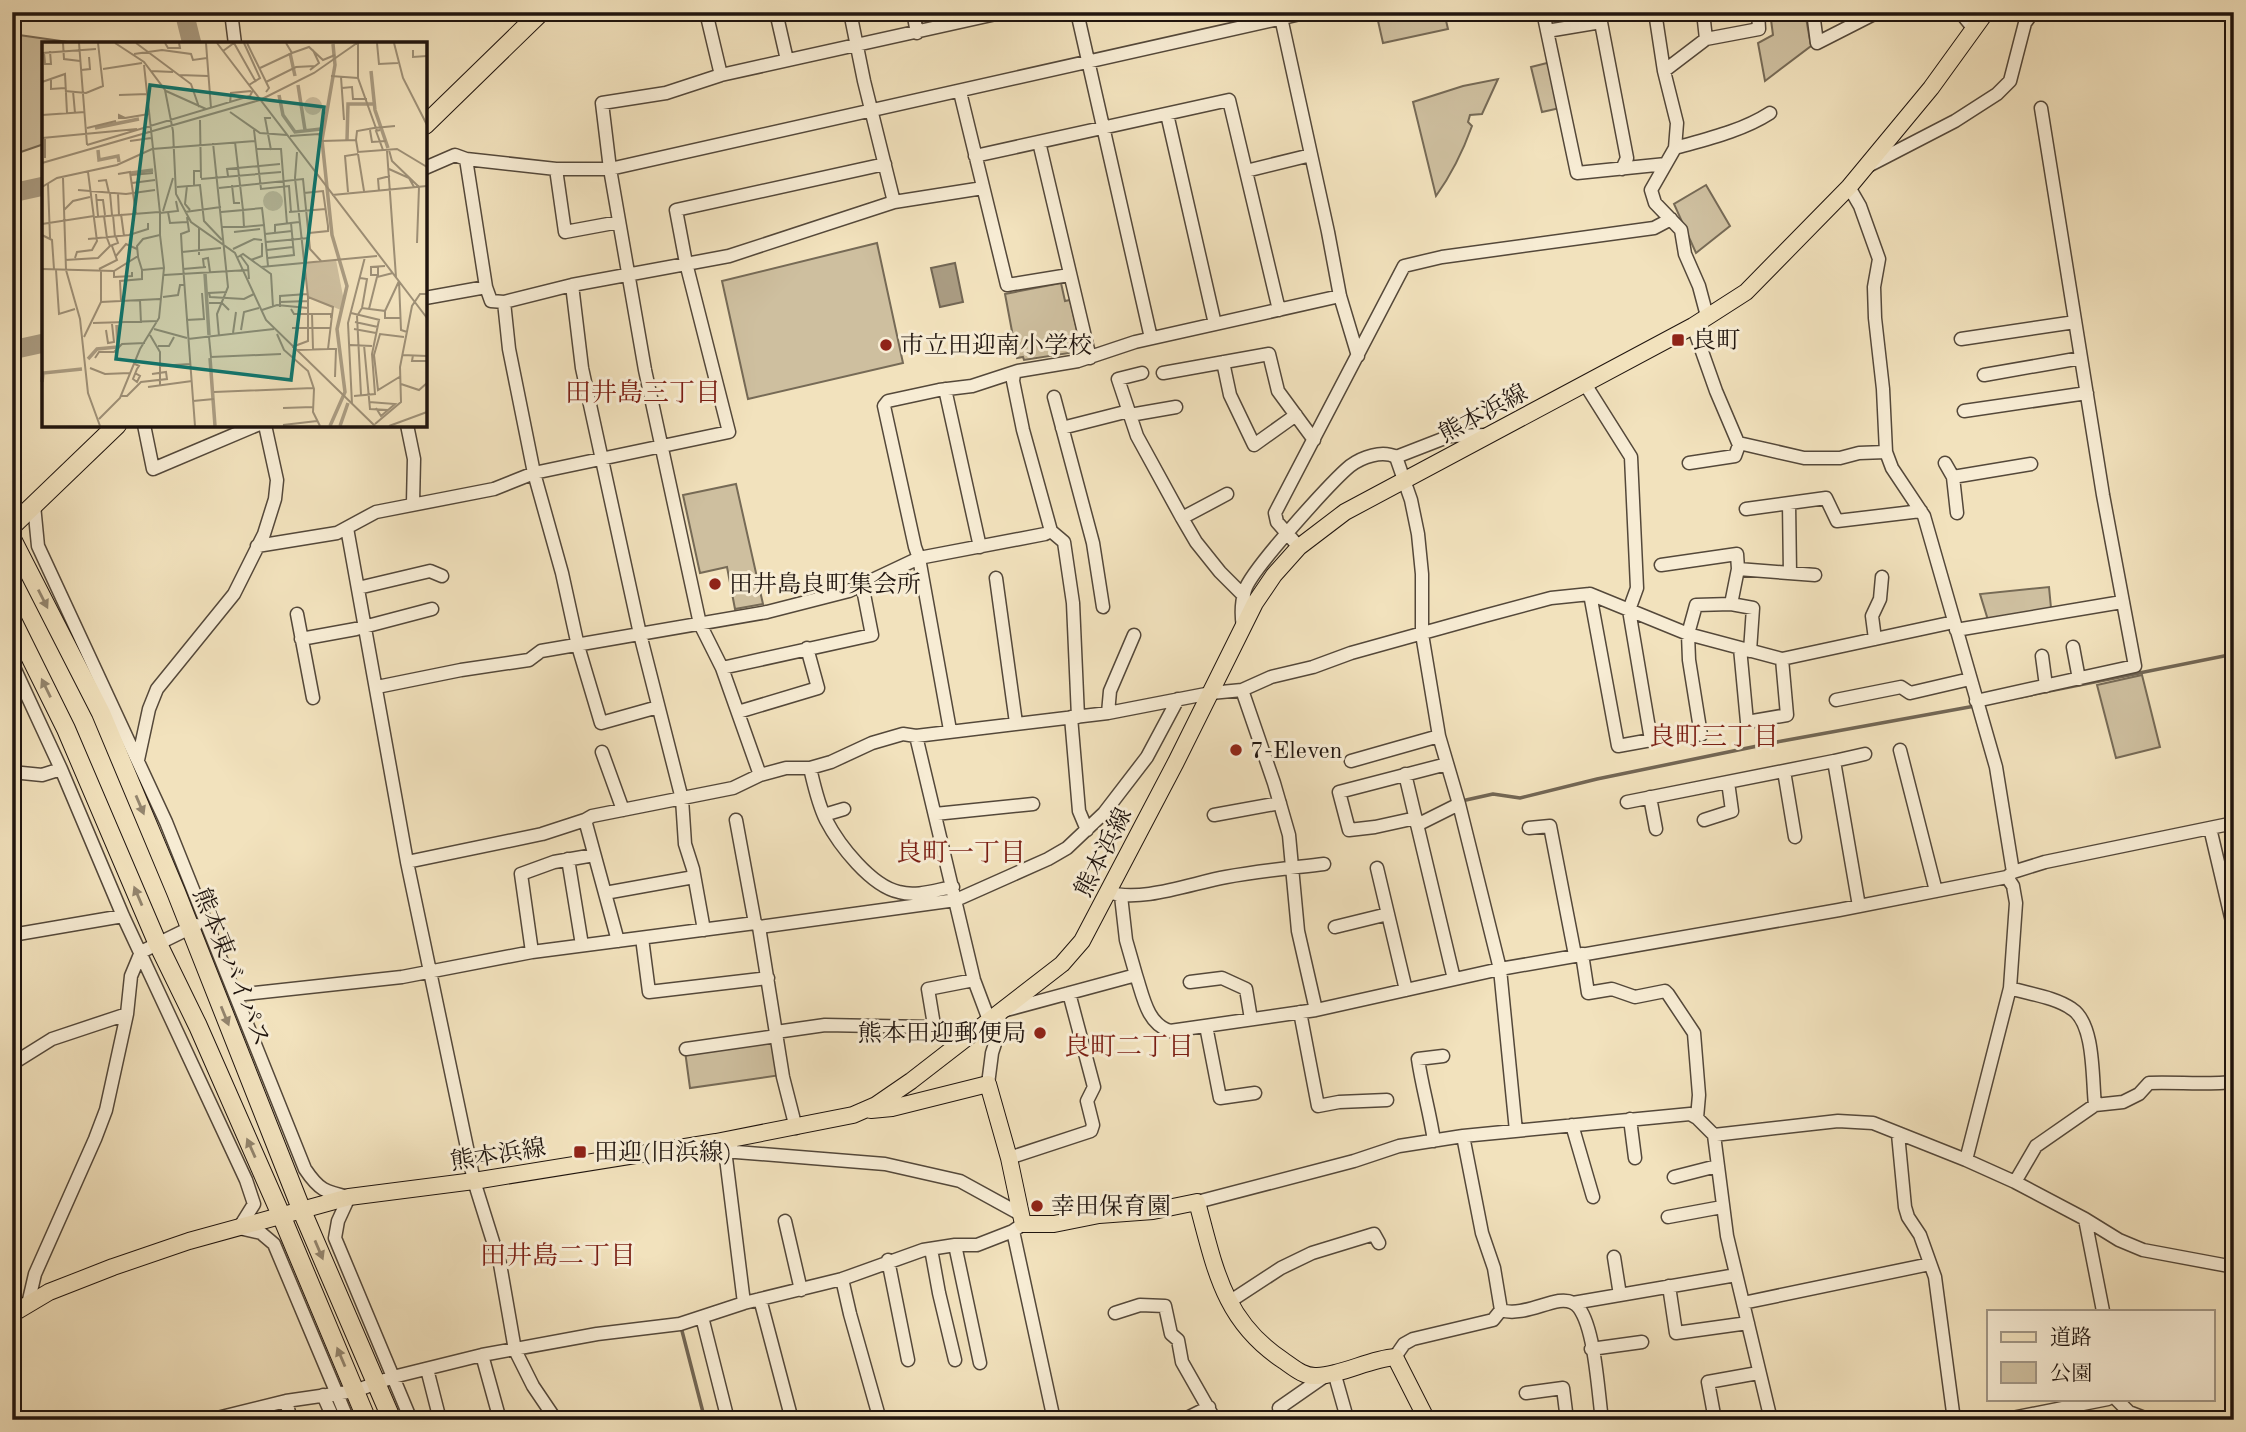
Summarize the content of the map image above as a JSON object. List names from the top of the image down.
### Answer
{
  "streets": {
    "highway": ["熊本東バイパス"],
    "main road": ["熊本浜線"]
  },
  "crossings": [
    ["熊本浜線", "熊本東バイパス"]
  ],
  "districts": [
    "田井島三丁目",
    "良町三丁目",
    "良町一丁目",
    "良町二丁目",
    "田井島二丁目"
  ],
  "places": {
    "transit": ["良町", "田迎(旧浜線)"],
    "other": [
      "市立田迎南小学校",
      "田井島良町集会所",
      "7-Eleven",
      "熊本田迎郵便局",
      "幸田保育園"
    ]
  },
  "legend": ["道路", "公園"]
}
